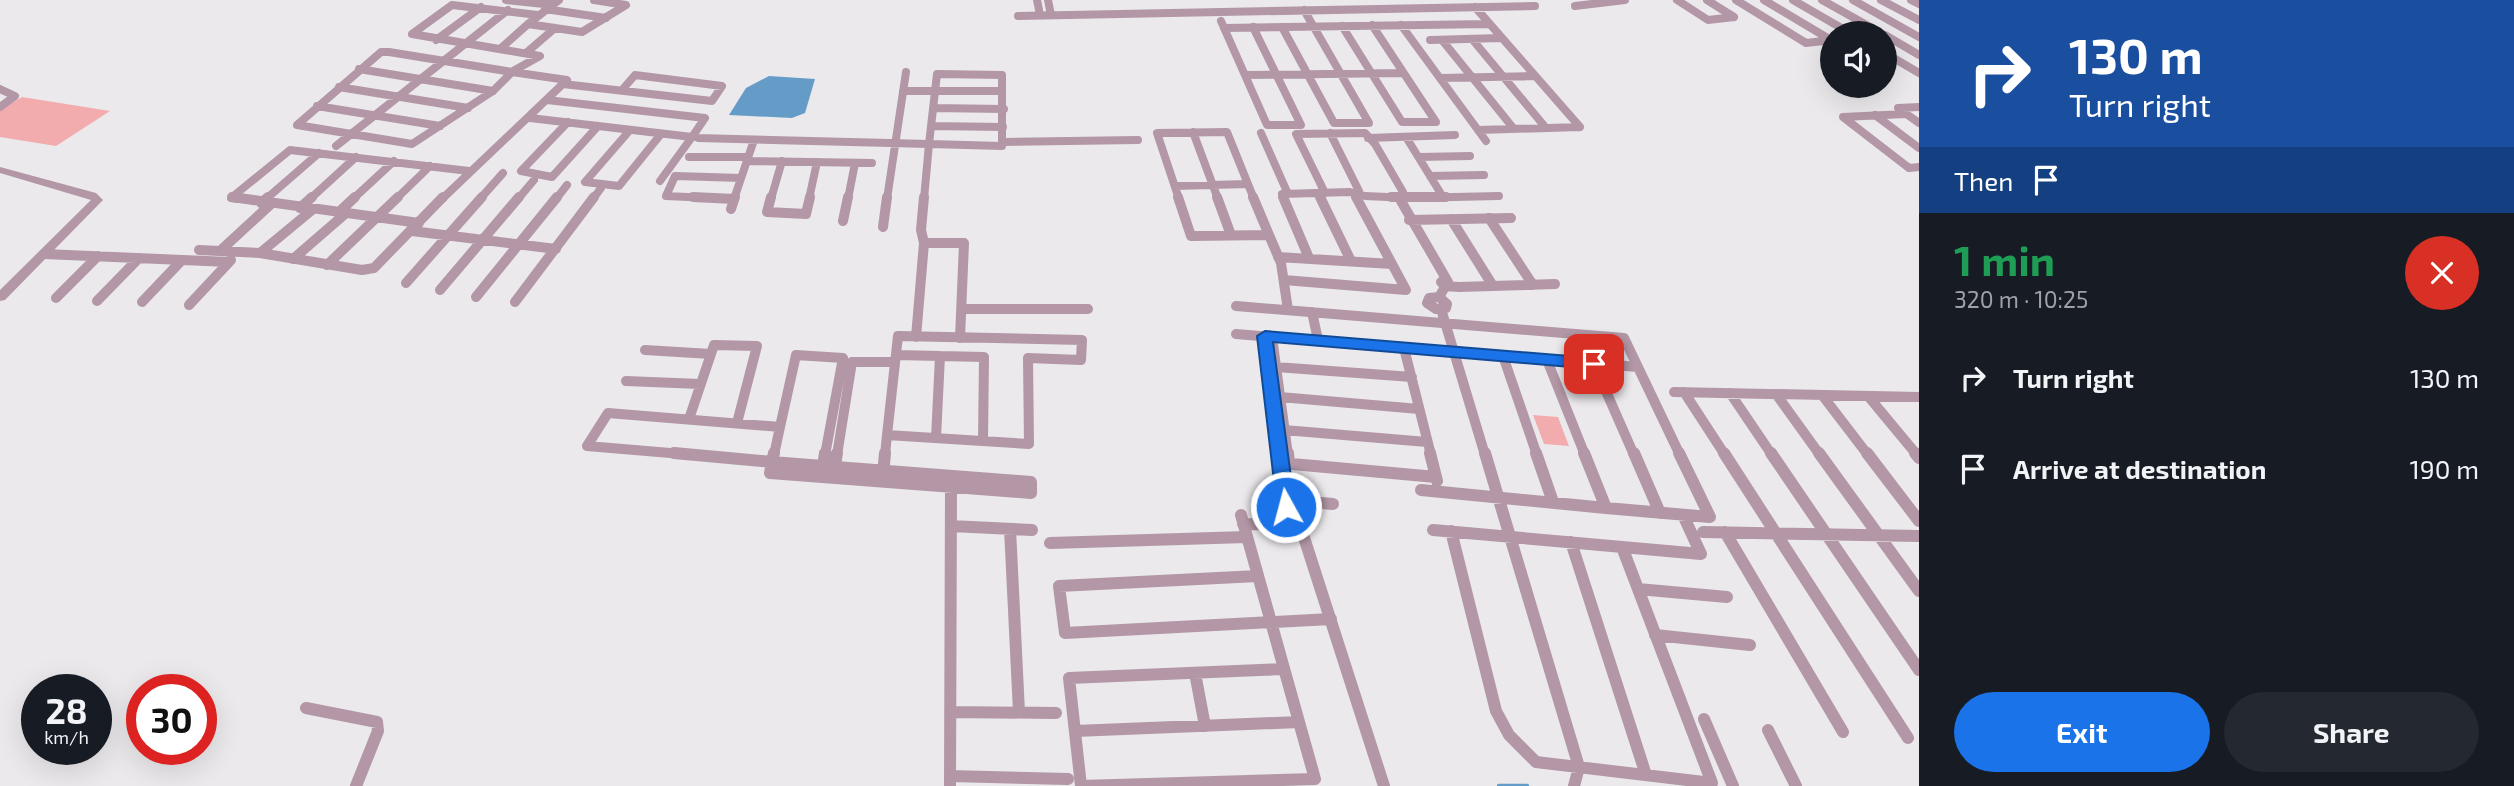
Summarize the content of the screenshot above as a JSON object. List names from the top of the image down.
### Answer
{
  "page": {
    "turn": ["130 m", "Turn right"],
    "then": "Then",
    "heading": ["1 min", "320 m · 10:25"],
    "list": [
      {
        "name": "Turn right",
        "value": "130 m"
      },
      {
        "name": "Arrive at destination",
        "value": "190 m"
      }
    ],
    "speed": "28 km/h",
    "limit": "30",
    "buttons": ["Exit", "Share"]
  }
}
